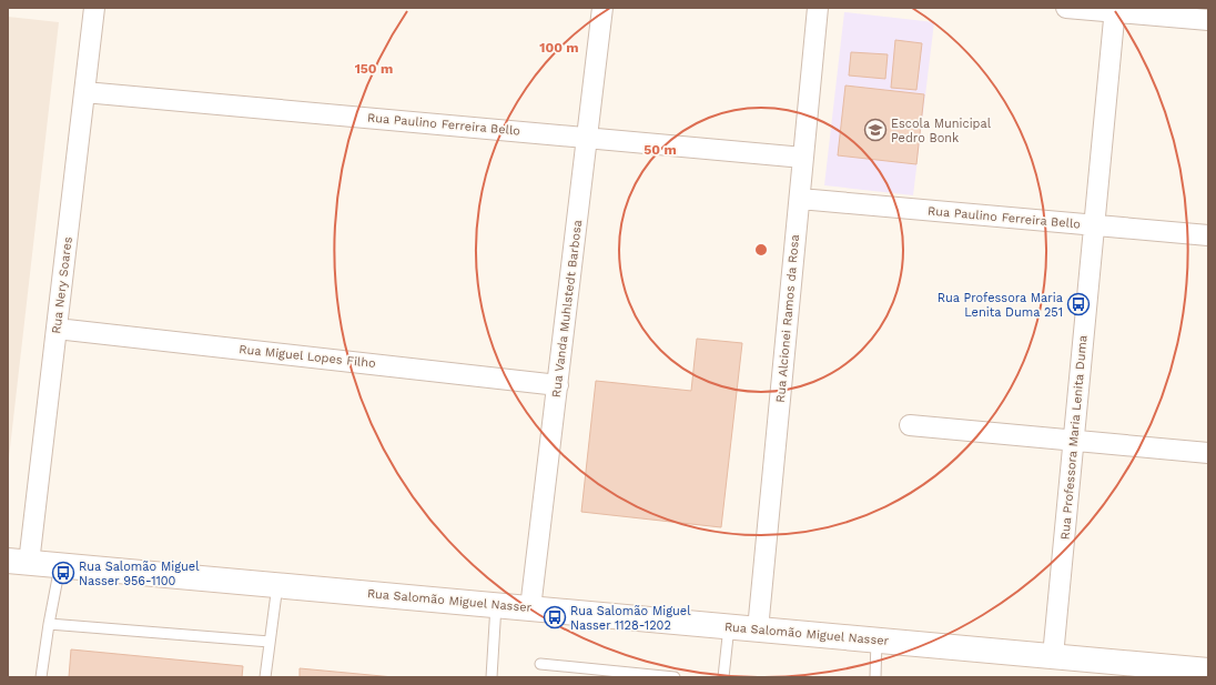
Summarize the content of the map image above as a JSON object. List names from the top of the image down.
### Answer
{
  "streets": {
    "street": [
      "Rua Paulino Ferreira Bello",
      "Rua Nery Soares",
      "Rua Vanda Muhlstedt Barbosa",
      "Rua Alcionei Ramos da Rosa",
      "Rua Miguel Lopes Filho",
      "Rua Professora Maria Lenita Duma",
      "Rua Salomão Miguel Nasser"
    ]
  },
  "crossings": [
    ["Rua Paulino Ferreira Bello", "Rua Nery Soares"],
    ["Rua Paulino Ferreira Bello", "Rua Vanda Muhlstedt Barbosa"],
    ["Rua Paulino Ferreira Bello", "Rua Alcionei Ramos da Rosa"],
    ["Rua Paulino Ferreira Bello", "Rua Professora Maria Lenita Duma"],
    ["Rua Nery Soares", "Rua Miguel Lopes Filho"],
    ["Rua Nery Soares", "Rua Salomão Miguel Nasser"],
    ["Rua Vanda Muhlstedt Barbosa", "Rua Miguel Lopes Filho"],
    ["Rua Vanda Muhlstedt Barbosa", "Rua Salomão Miguel Nasser"],
    ["Rua Alcionei Ramos da Rosa", "Rua Salomão Miguel Nasser"],
    ["Rua Professora Maria Lenita Duma", "Rua Salomão Miguel Nasser"]
  ],
  "places": {
    "school or university": ["Escola Municipal Pedro Bonk"],
    "bus stop": ["Rua Professora Maria Lenita Duma 251", "Rua Salomão Miguel Nasser 956-1100", "Rua Salomão Miguel Nasser 1128-1202"]
  },
  "rings": ["100 m", "150 m", "50 m"]
}
